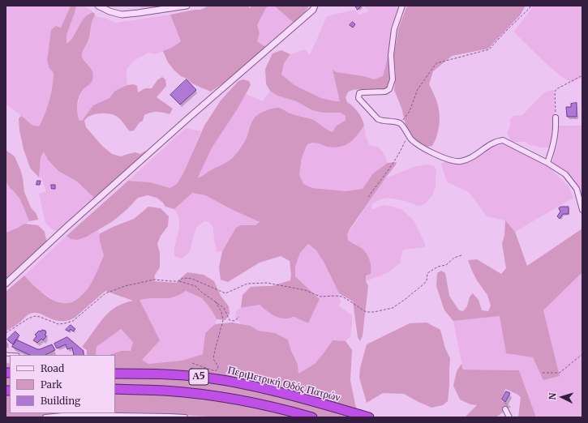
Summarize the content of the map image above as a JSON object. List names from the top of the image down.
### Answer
{
  "streets": {
    "highway": ["Α5", "Περιμετρική Οδός Πατρών"]
  },
  "legend": ["Road", "Park", "Building"],
  "north": "left"
}
